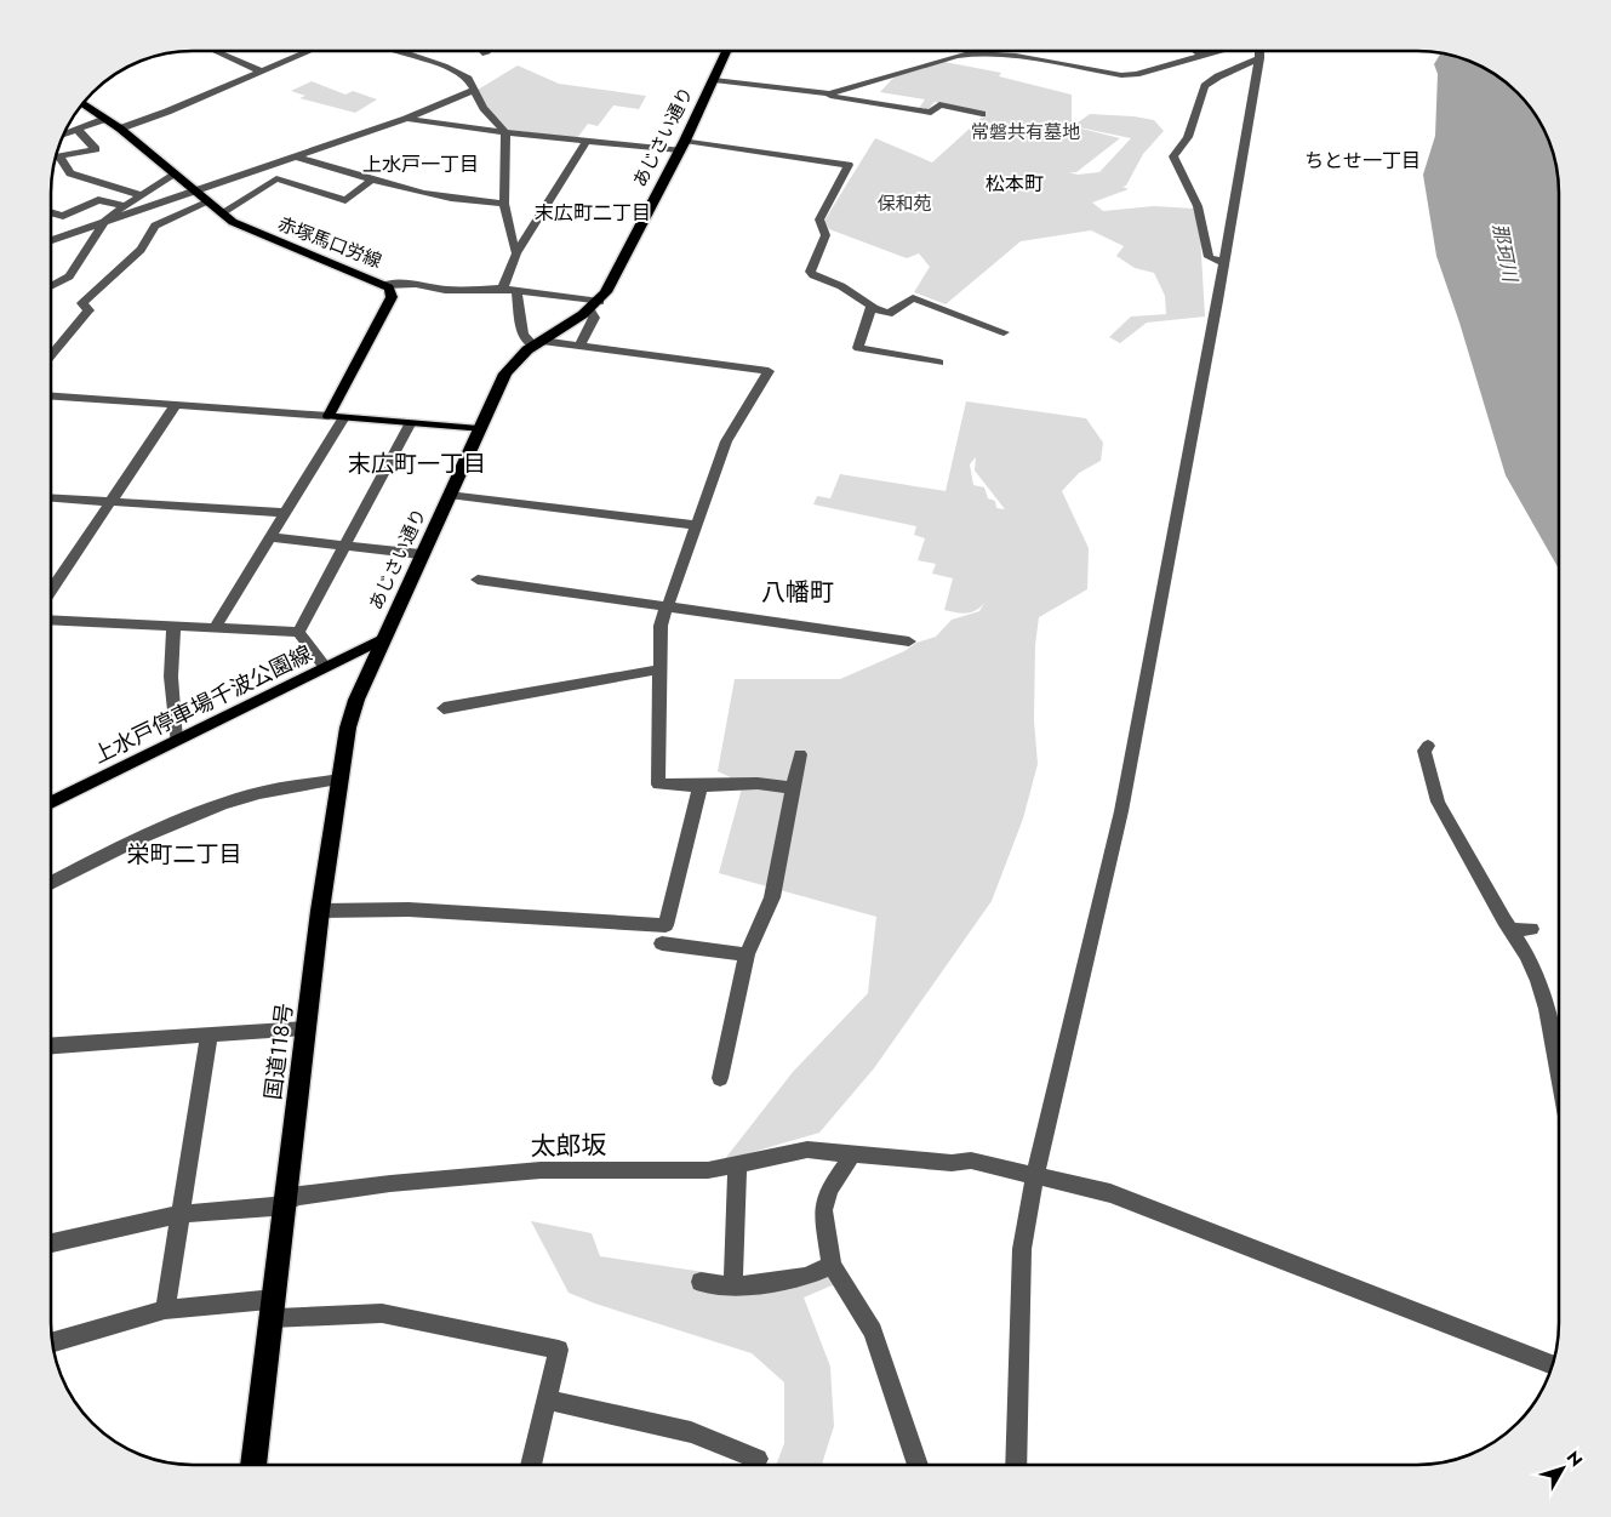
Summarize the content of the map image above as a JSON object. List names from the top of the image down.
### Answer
{
  "streets": {
    "highway": ["あじさい通り", "国道118号"],
    "main road": ["赤塚馬口労線", "上水戸停車場千波公園線"],
    "street": ["太郎坂"]
  },
  "crossings": [
    ["あじさい通り", "上水戸停車場千波公園線"],
    ["あじさい通り", "国道118号"],
    ["上水戸停車場千波公園線", "国道118号"],
    ["国道118号", "太郎坂"]
  ],
  "districts": [
    "ちとせ一丁目",
    "上水戸一丁目",
    "松本町",
    "末広町二丁目",
    "末広町一丁目",
    "八幡町",
    "栄町二丁目"
  ],
  "water": ["那珂川"],
  "parks": ["常磐共有墓地", "保和苑"],
  "north": "top right"
}
